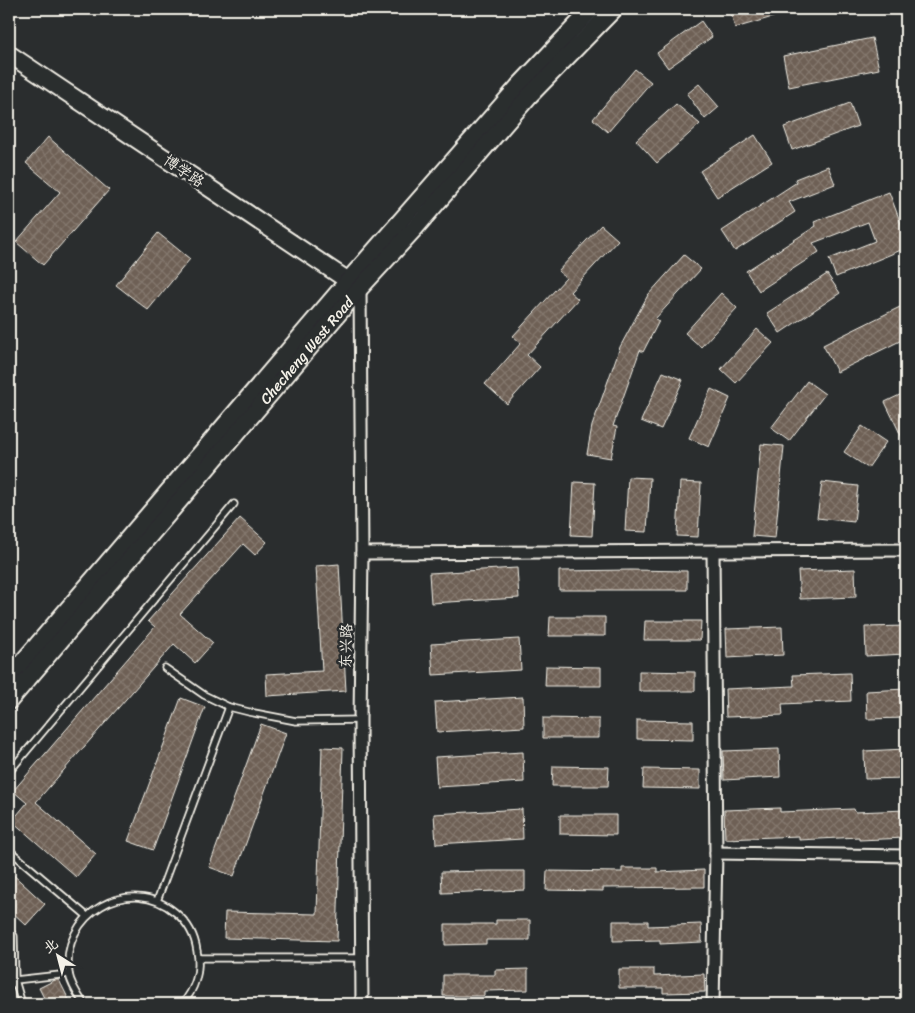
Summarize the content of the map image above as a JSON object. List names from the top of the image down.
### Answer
{
  "streets": {
    "main road": ["博学路", "Checheng West Road"],
    "street": ["东兴路"]
  },
  "crossings": [
    ["博学路", "Checheng West Road"],
    ["博学路", "东兴路"],
    ["Checheng West Road", "东兴路"]
  ],
  "north": "top left"
}
